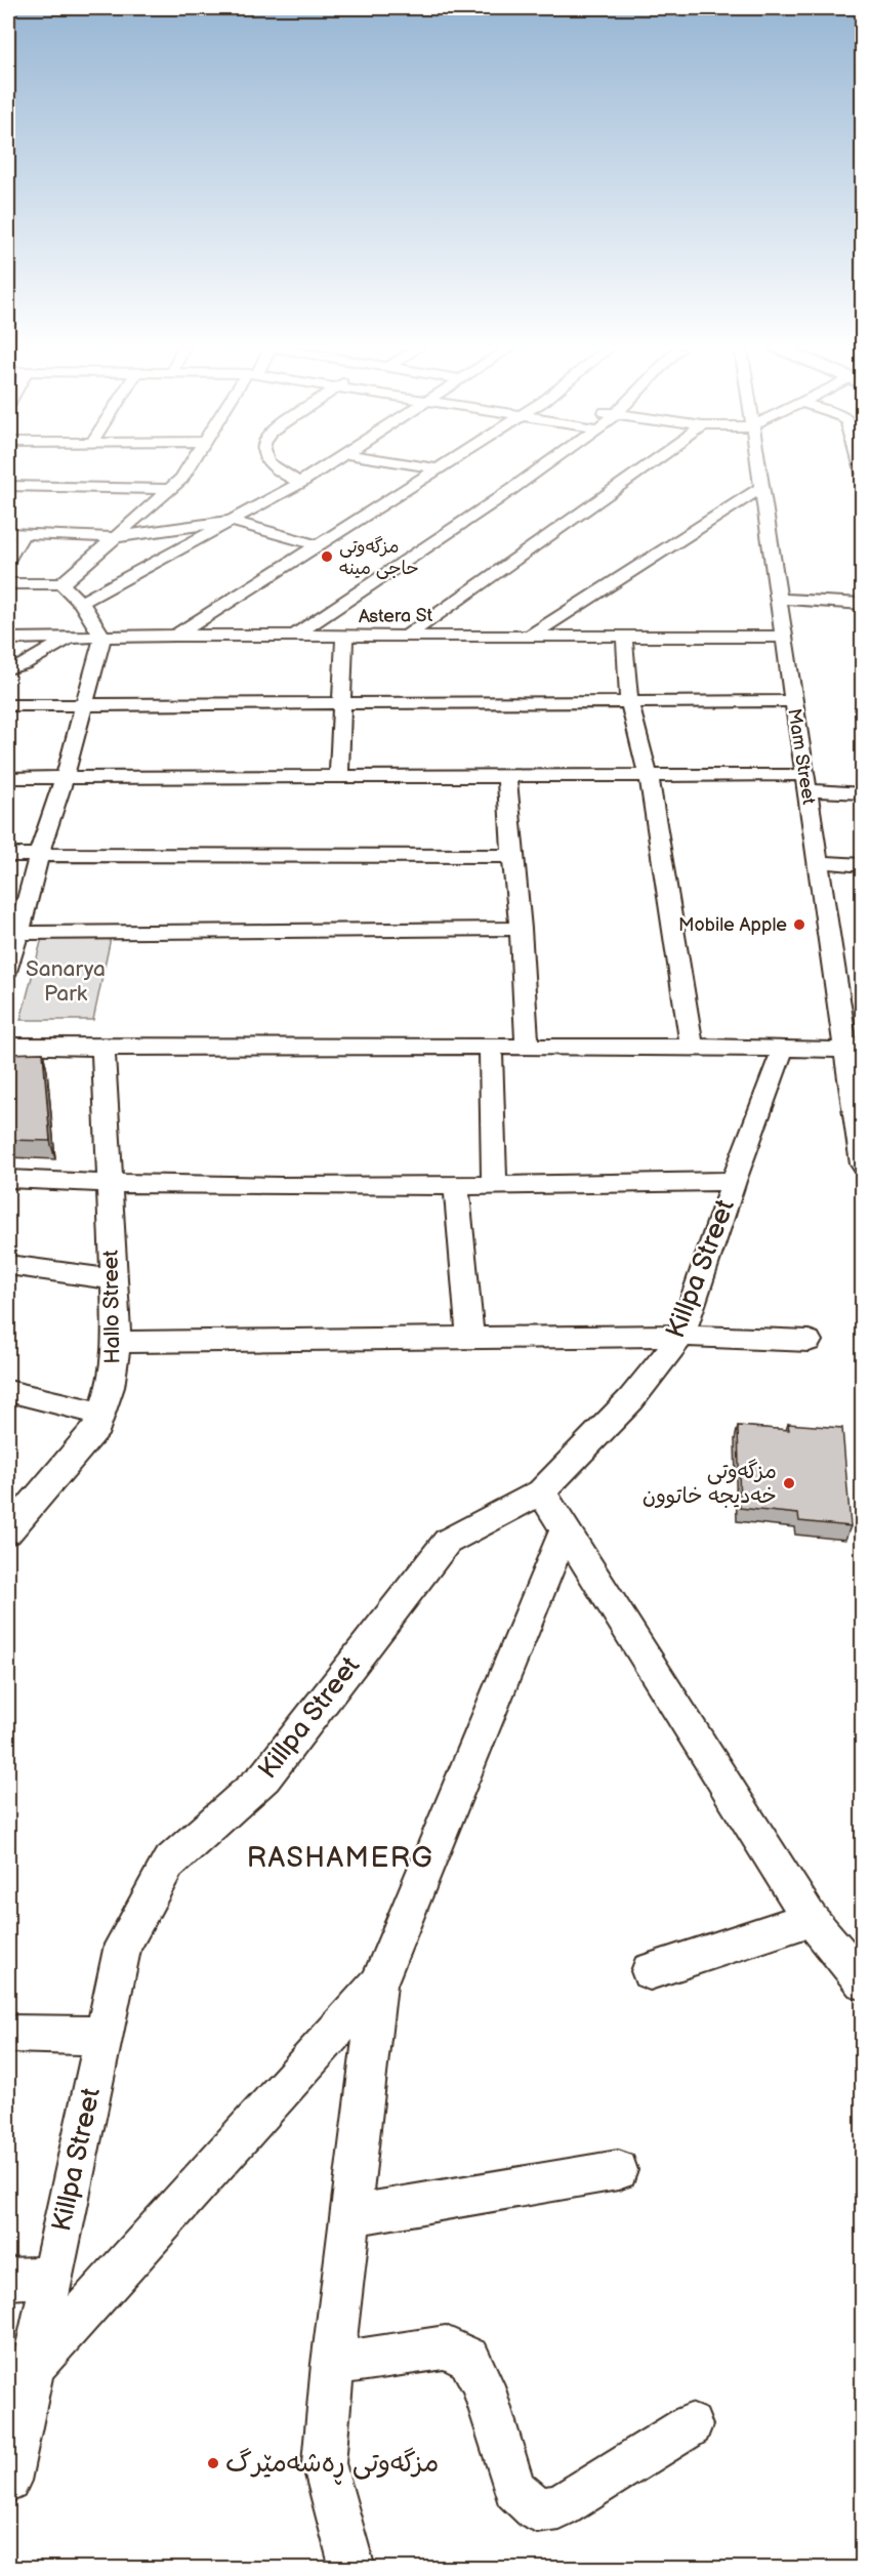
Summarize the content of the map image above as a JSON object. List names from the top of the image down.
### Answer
{
  "streets": {
    "street": [
      "Astera St",
      "Mam Street",
      "Killpa Street",
      "Hallo Street"
    ]
  },
  "crossings": [
    ["Astera St", "Mam Street"]
  ],
  "districts": ["RASHAMERG"],
  "parks": ["Sanarya Park"],
  "places": [
    "مزگەوتی حاجی مینە",
    "Mobile Apple",
    "مزگەوتی خەدیجە خاتوون",
    "مزگەوتی ڕەشەمێرگ"
  ]
}
